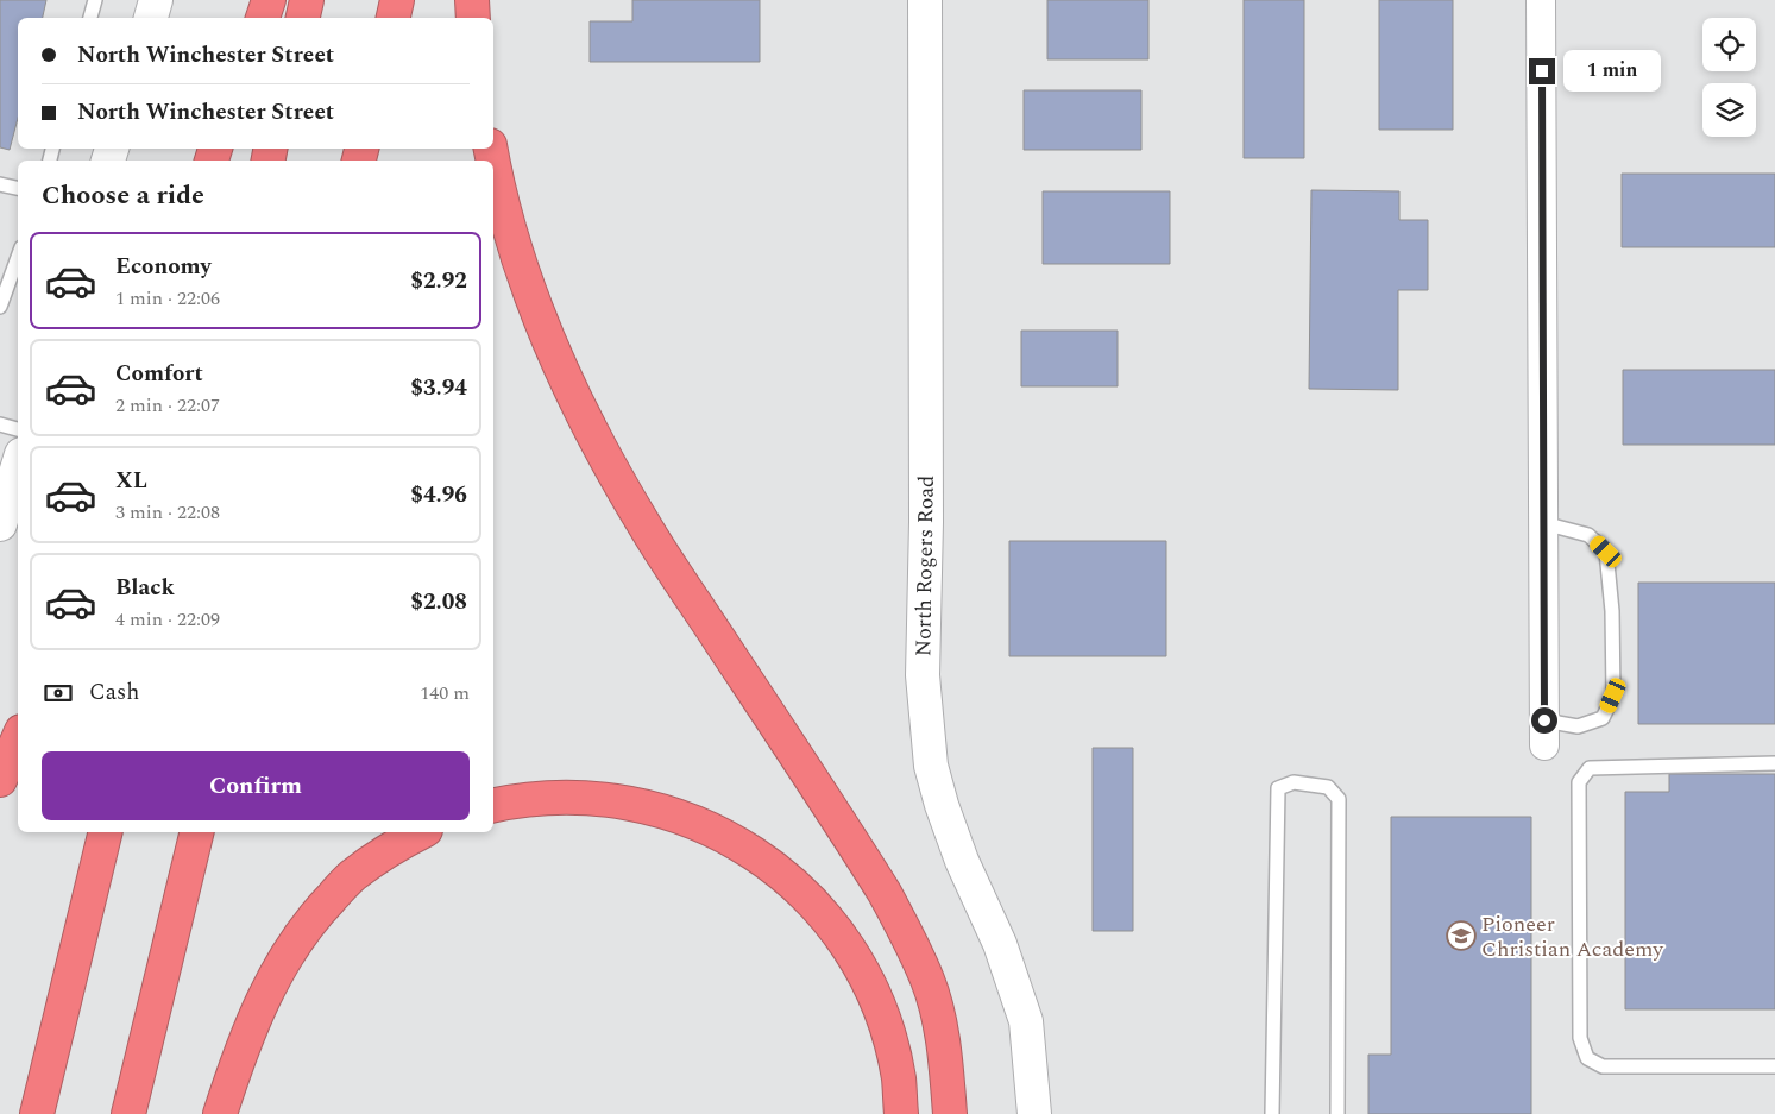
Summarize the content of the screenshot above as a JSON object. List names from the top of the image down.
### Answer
{
  "streets": {
    "street": ["North Rogers Road"]
  },
  "places": {
    "school or university": ["Pioneer Christian Academy"]
  },
  "page": {
    "banner": ["North Winchester Street", "North Winchester Street"],
    "bubble": "1 min",
    "heading": "Choose a ride",
    "list": [
      {
        "name": "Economy",
        "note": "1 min · 22:06",
        "value": "$2.92"
      },
      {
        "name": "Comfort",
        "note": "2 min · 22:07",
        "value": "$3.94"
      },
      {
        "name": "XL",
        "note": "3 min · 22:08",
        "value": "$4.96"
      },
      {
        "name": "Black",
        "note": "4 min · 22:09",
        "value": "$2.08"
      }
    ],
    "pay": ["Cash", "140 m"],
    "buttons": "Confirm"
  }
}
